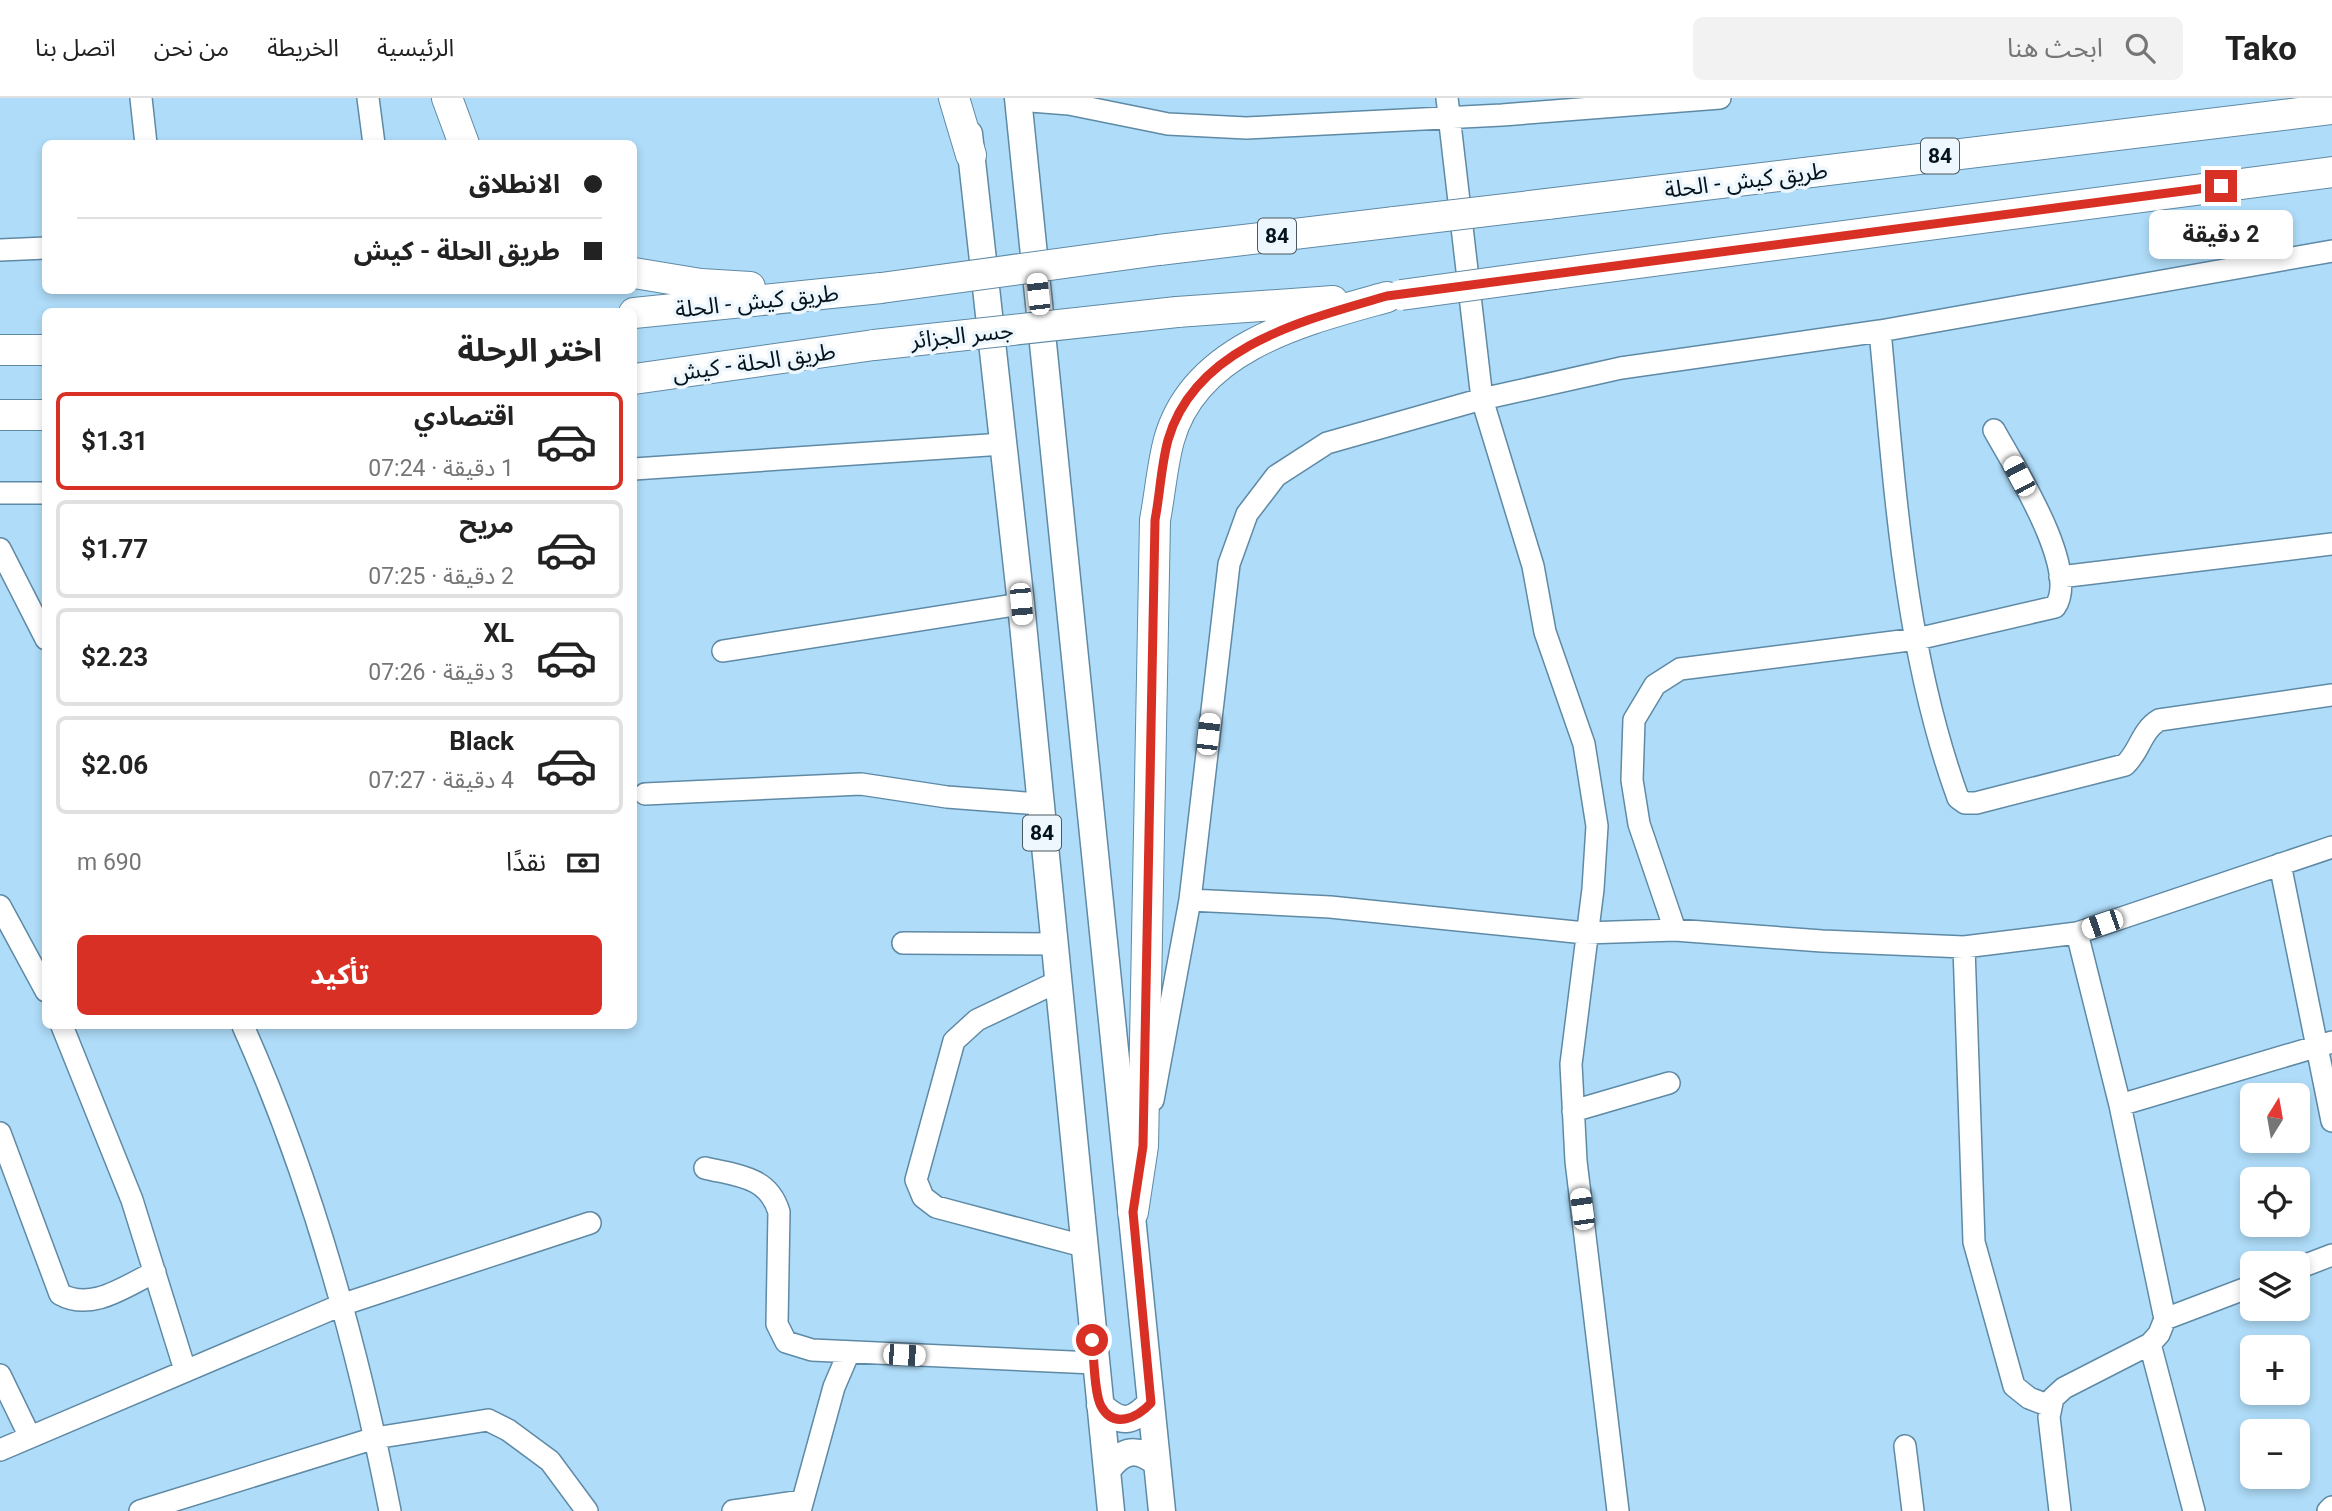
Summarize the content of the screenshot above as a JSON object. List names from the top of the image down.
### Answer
{
  "streets": {
    "highway": [
      "84",
      "طريق كيش - الحلة",
      "جسر الجزائر",
      "طريق الحلة - كيش"
    ]
  },
  "crossings": [
    ["جسر الجزائر", "طريق الحلة - كيش"]
  ],
  "north": "top",
  "page": {
    "header": "Tako",
    "search": "ابحث هنا",
    "nav": [
      "الرئيسية",
      "الخريطة",
      "من نحن",
      "اتصل بنا"
    ],
    "banner": ["الانطلاق", "طريق الحلة - كيش"],
    "bubble": "2 دقيقة",
    "heading": "اختر الرحلة",
    "list": [
      {
        "name": "اقتصادي",
        "note": "1 دقيقة · 07:24",
        "value": "$1.31"
      },
      {
        "name": "مريح",
        "note": "2 دقيقة · 07:25",
        "value": "$1.77"
      },
      {
        "name": "XL",
        "note": "3 دقيقة · 07:26",
        "value": "$2.23"
      },
      {
        "name": "Black",
        "note": "4 دقيقة · 07:27",
        "value": "$2.06"
      }
    ],
    "pay": ["نقدًا", "690 m"],
    "buttons": "تأكيد",
    "map_buttons": ["+", "−"]
  }
}
